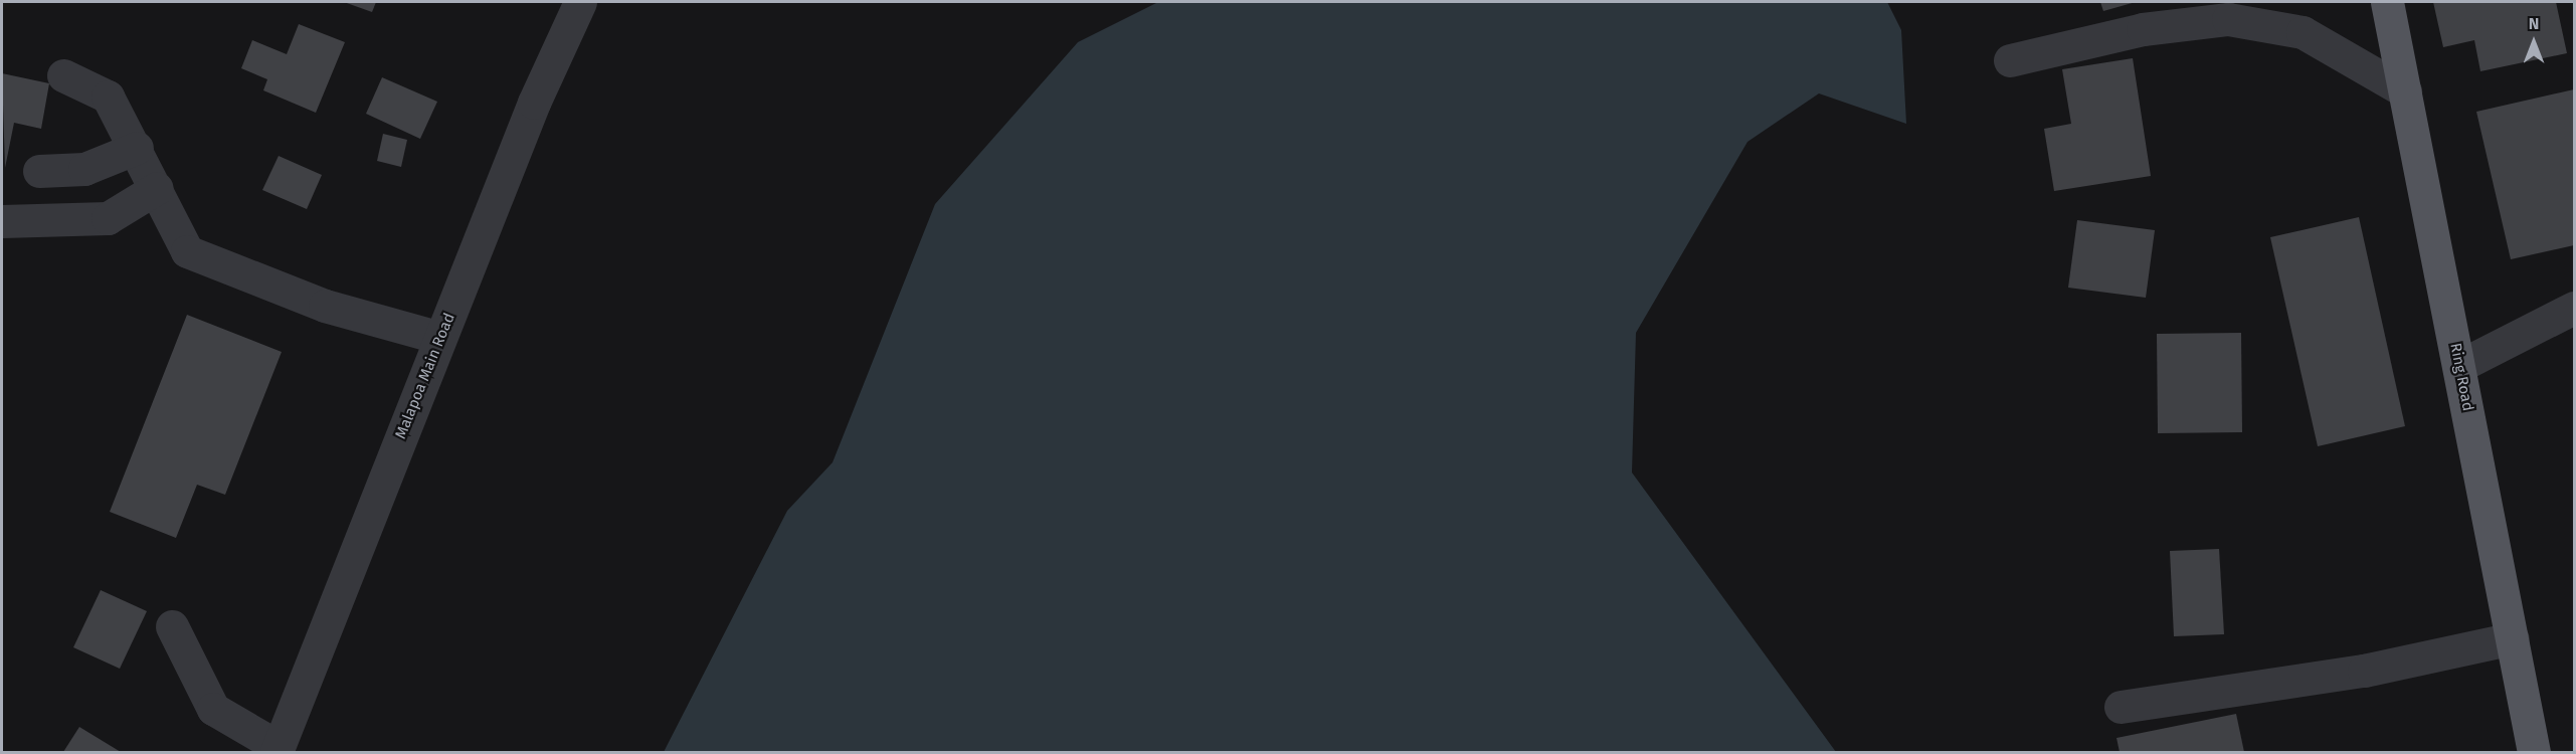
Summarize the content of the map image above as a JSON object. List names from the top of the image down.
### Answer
{
  "streets": {
    "main road": ["Ring Road"],
    "street": ["Malapoa Main Road"]
  },
  "north": "top"
}
